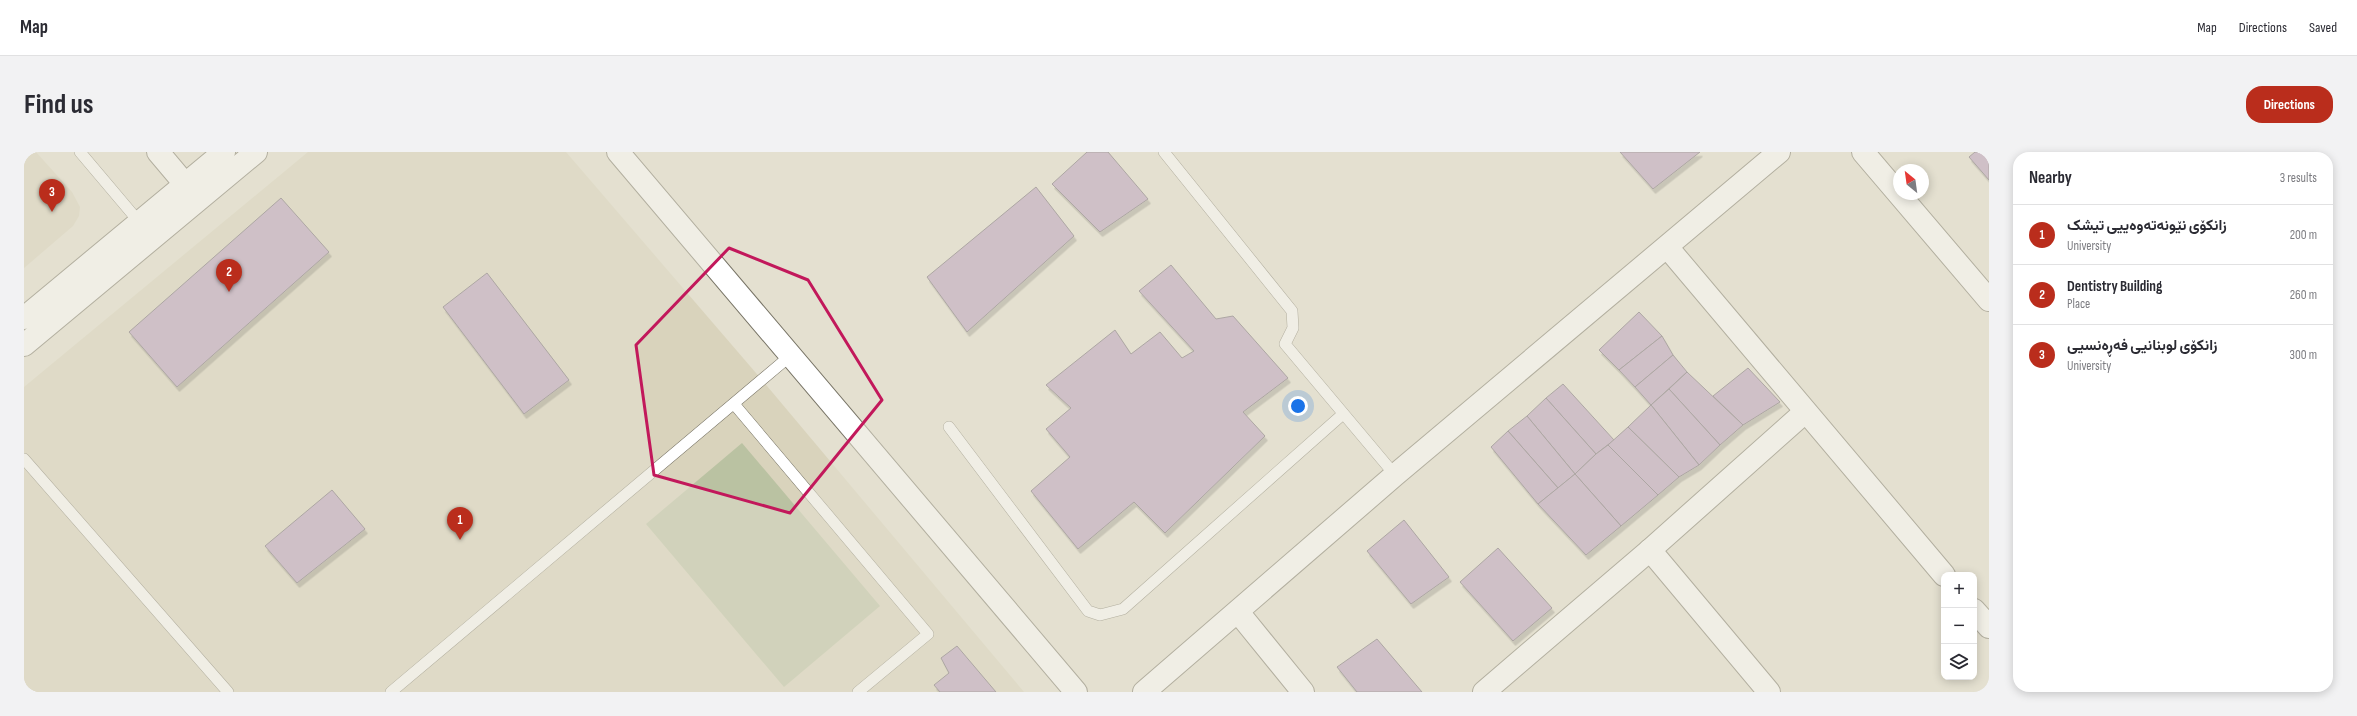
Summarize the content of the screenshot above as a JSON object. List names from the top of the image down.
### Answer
{
  "north": "top left",
  "page": {
    "header": "Map",
    "nav": ["Map", "Directions", "Saved"],
    "buttons": "Directions",
    "title": "Find us",
    "heading": ["Nearby", "3 results"],
    "pins": ["3", "2", "1"],
    "list": [
      {
        "mark": "1",
        "name": "زانکۆی نێونەتەوەییی تیشک",
        "note": "University",
        "value": "200 m"
      },
      {
        "mark": "2",
        "name": "Dentistry Building",
        "note": "Place",
        "value": "260 m"
      },
      {
        "mark": "3",
        "name": "زانکۆی لوبنانیی فەڕەنسیی",
        "note": "University",
        "value": "300 m"
      }
    ],
    "map_buttons": ["+", "−"]
  }
}
